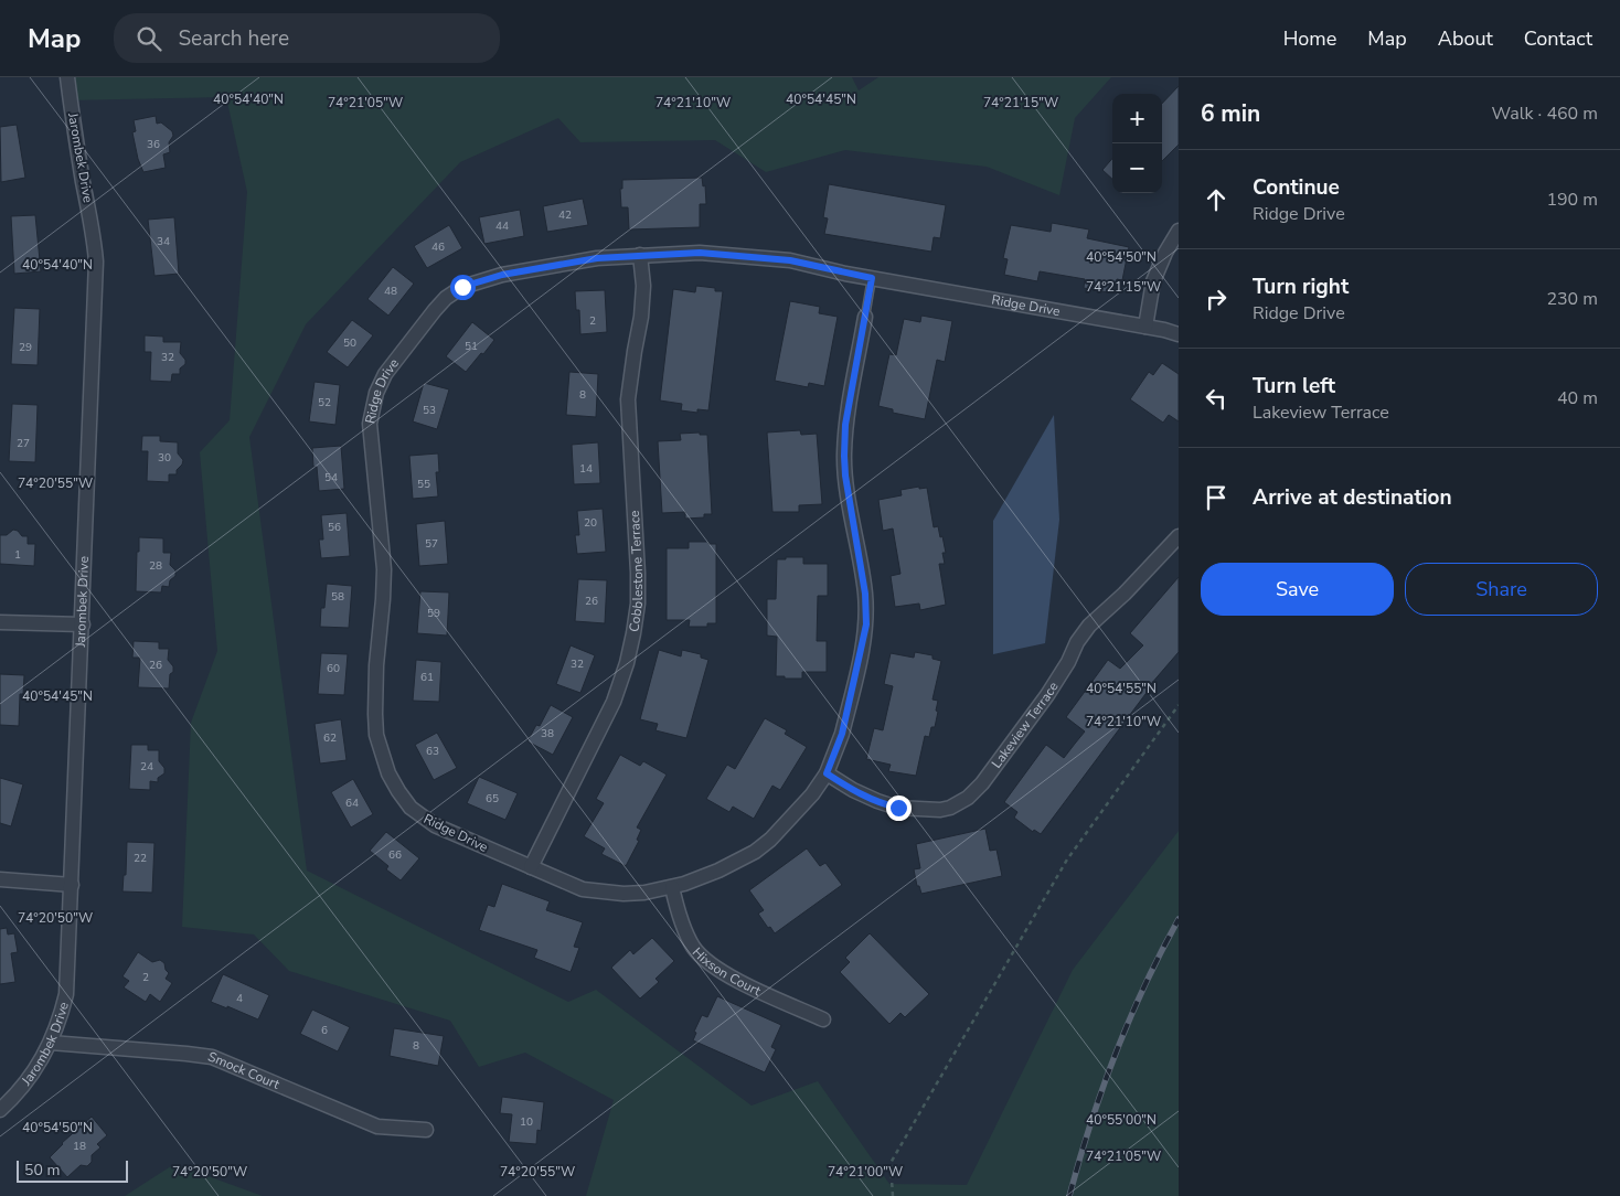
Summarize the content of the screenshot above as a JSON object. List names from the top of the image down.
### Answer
{
  "streets": {
    "street": [
      "Jarombek Drive",
      "Ridge Drive",
      "Cobblestone Terrace",
      "Lakeview Terrace",
      "Hixson Court",
      "Smock Court"
    ]
  },
  "crossings": [
    ["Jarombek Drive", "Smock Court"],
    ["Ridge Drive", "Cobblestone Terrace"],
    ["Ridge Drive", "Lakeview Terrace"],
    ["Ridge Drive", "Hixson Court"]
  ],
  "house_numbers": [
    "36",
    "42",
    "44",
    "34",
    "46",
    "48",
    "2",
    "50",
    "51",
    "29",
    "32",
    "8",
    "52",
    "53",
    "27",
    "30",
    "14",
    "54",
    "55",
    "20",
    "56",
    "57",
    "1",
    "28",
    "58",
    "26",
    "59",
    "32",
    "26",
    "60",
    "61",
    "38",
    "62",
    "63",
    "24",
    "65",
    "64",
    "66",
    "22",
    "2",
    "4",
    "6",
    "8",
    "10",
    "18"
  ],
  "scale_bar": "50 m",
  "page": {
    "header": "Map",
    "search": "Search here",
    "nav": [
      "Home",
      "Map",
      "About",
      "Contact"
    ],
    "heading": ["6 min", "Walk · 460 m"],
    "map_buttons": ["+", "−"],
    "list": [
      ["Continue", "Ridge Drive", "190 m"],
      ["Turn right", "Ridge Drive", "230 m"],
      ["Turn left", "Lakeview Terrace", "40 m"],
      "Arrive at destination"
    ],
    "buttons": ["Save", "Share"],
    "scale": "50 m"
  },
  "coordinates": [
    "40°54'40\"N",
    "40°54'45\"N",
    "74°21'05\"W",
    "74°21'10\"W",
    "74°21'15\"W",
    "40°54'50\"N",
    "74°20'55\"W",
    "40°54'55\"N",
    "74°20'50\"W",
    "40°55'00\"N",
    "74°21'00\"W"
  ]
}
